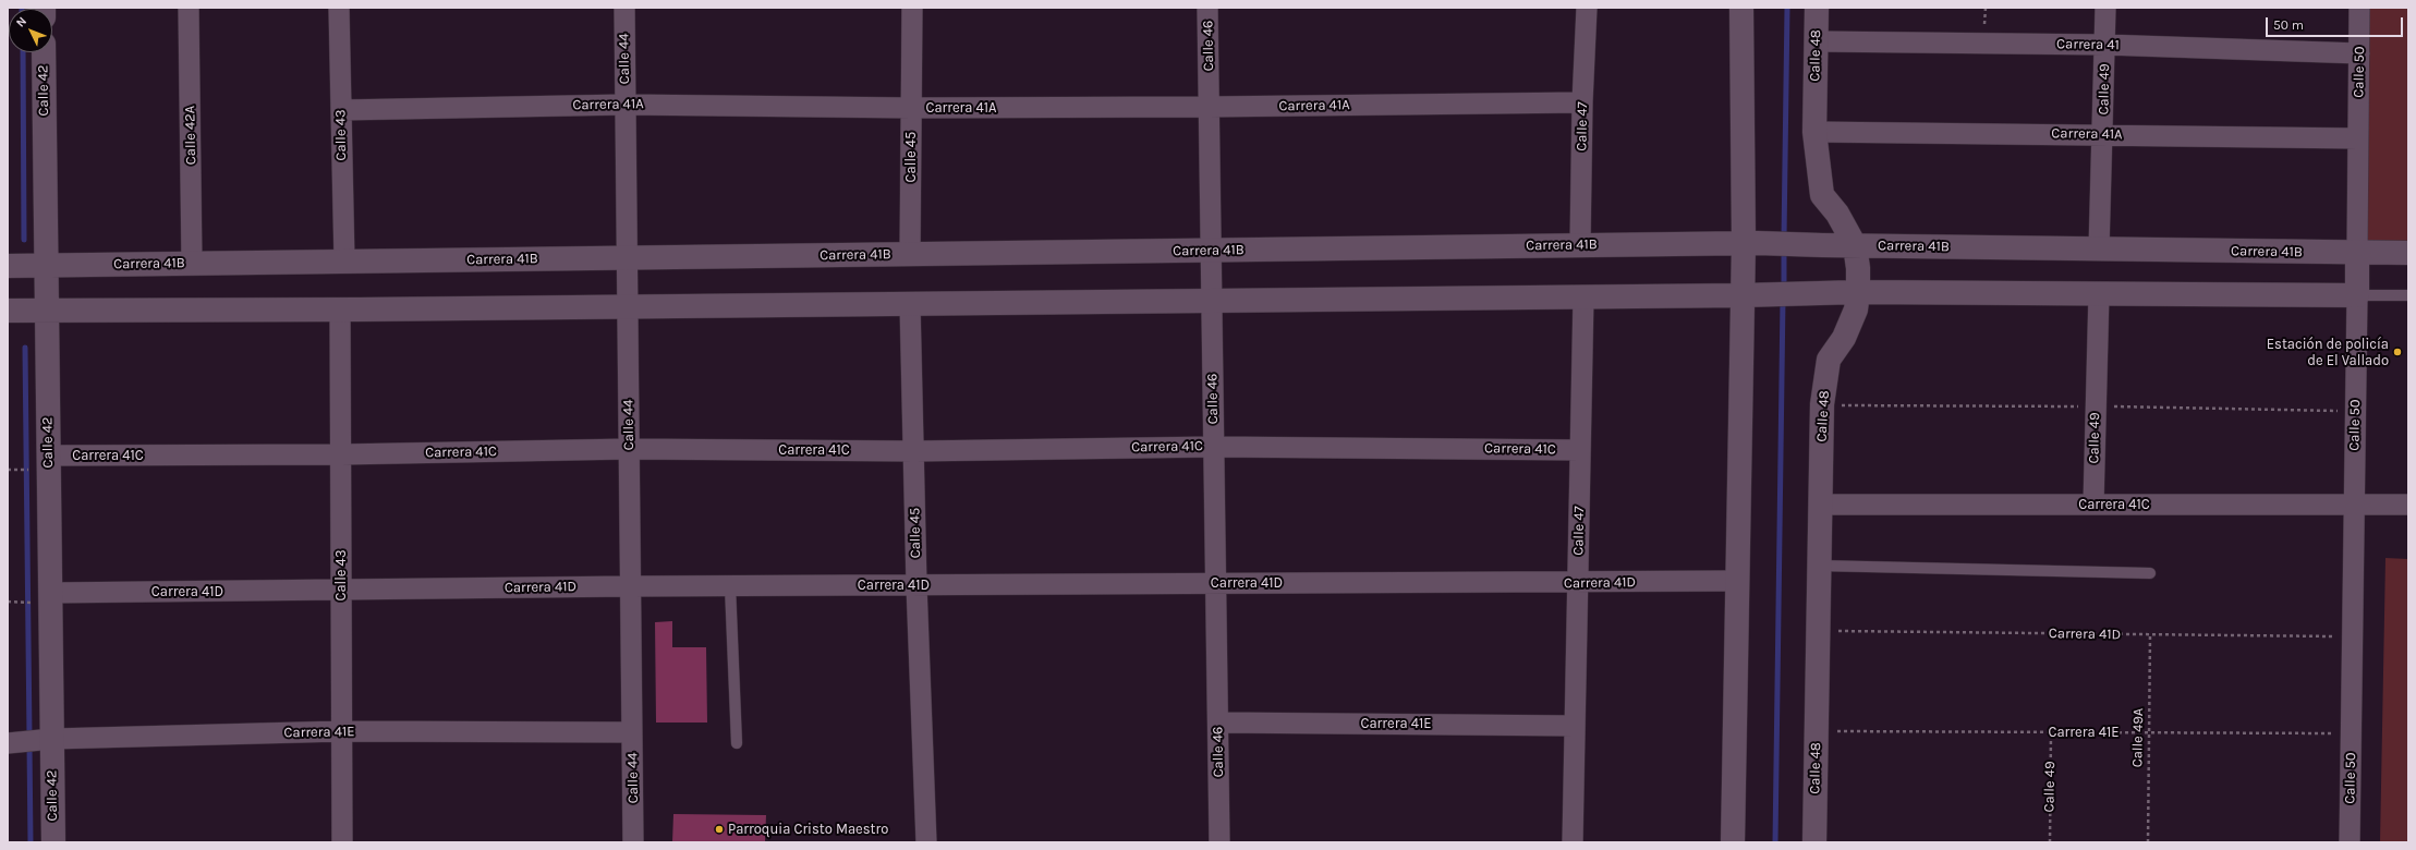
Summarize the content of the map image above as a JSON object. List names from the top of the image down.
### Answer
{
  "streets": {
    "street": [
      "Carrera 41",
      "Calle 46",
      "Calle 48",
      "Calle 44",
      "Calle 50",
      "Calle 49",
      "Calle 42",
      "Carrera 41A",
      "Calle 47",
      "Calle 42A",
      "Calle 43",
      "Calle 45",
      "Carrera 41B",
      "Carrera 41C",
      "Carrera 41D",
      "Carrera 41E"
    ],
    "path": ["Calle 49A"]
  },
  "crossings": [
    ["Carrera 41", "Calle 48"],
    ["Carrera 41", "Calle 50"],
    ["Carrera 41", "Calle 49"],
    ["Calle 46", "Carrera 41A"],
    ["Calle 46", "Carrera 41B"],
    ["Calle 46", "Carrera 41C"],
    ["Calle 46", "Carrera 41D"],
    ["Calle 46", "Carrera 41E"],
    ["Calle 48", "Carrera 41A"],
    ["Calle 48", "Carrera 41B"],
    ["Calle 48", "Carrera 41C"],
    ["Calle 48", "Carrera 41D"],
    ["Calle 48", "Carrera 41E"],
    ["Calle 44", "Carrera 41A"],
    ["Calle 44", "Carrera 41B"],
    ["Calle 44", "Carrera 41C"],
    ["Calle 44", "Carrera 41D"],
    ["Calle 44", "Carrera 41E"],
    ["Calle 50", "Carrera 41A"],
    ["Calle 50", "Carrera 41B"],
    ["Calle 50", "Carrera 41C"],
    ["Calle 50", "Carrera 41D"],
    ["Calle 50", "Carrera 41E"],
    ["Calle 49", "Carrera 41A"],
    ["Calle 49", "Carrera 41B"],
    ["Calle 49", "Carrera 41C"],
    ["Calle 49", "Carrera 41E"],
    ["Calle 42", "Carrera 41B"],
    ["Calle 42", "Carrera 41C"],
    ["Calle 42", "Carrera 41D"],
    ["Calle 42", "Carrera 41E"],
    ["Carrera 41A", "Calle 47"],
    ["Carrera 41A", "Calle 43"],
    ["Carrera 41A", "Calle 45"],
    ["Calle 47", "Carrera 41B"],
    ["Calle 47", "Carrera 41C"],
    ["Calle 47", "Carrera 41D"],
    ["Calle 47", "Carrera 41E"],
    ["Calle 42A", "Carrera 41B"],
    ["Calle 43", "Carrera 41B"],
    ["Calle 43", "Carrera 41C"],
    ["Calle 43", "Carrera 41D"],
    ["Calle 43", "Carrera 41E"],
    ["Calle 45", "Carrera 41B"],
    ["Calle 45", "Carrera 41C"],
    ["Calle 45", "Carrera 41D"],
    ["Carrera 41D", "Calle 49A"],
    ["Carrera 41E", "Calle 49A"]
  ],
  "places": ["Estación de policía de El Vallado", "Parroquia Cristo Maestro"],
  "scale_bar": "50 m",
  "north": "top left"
}
